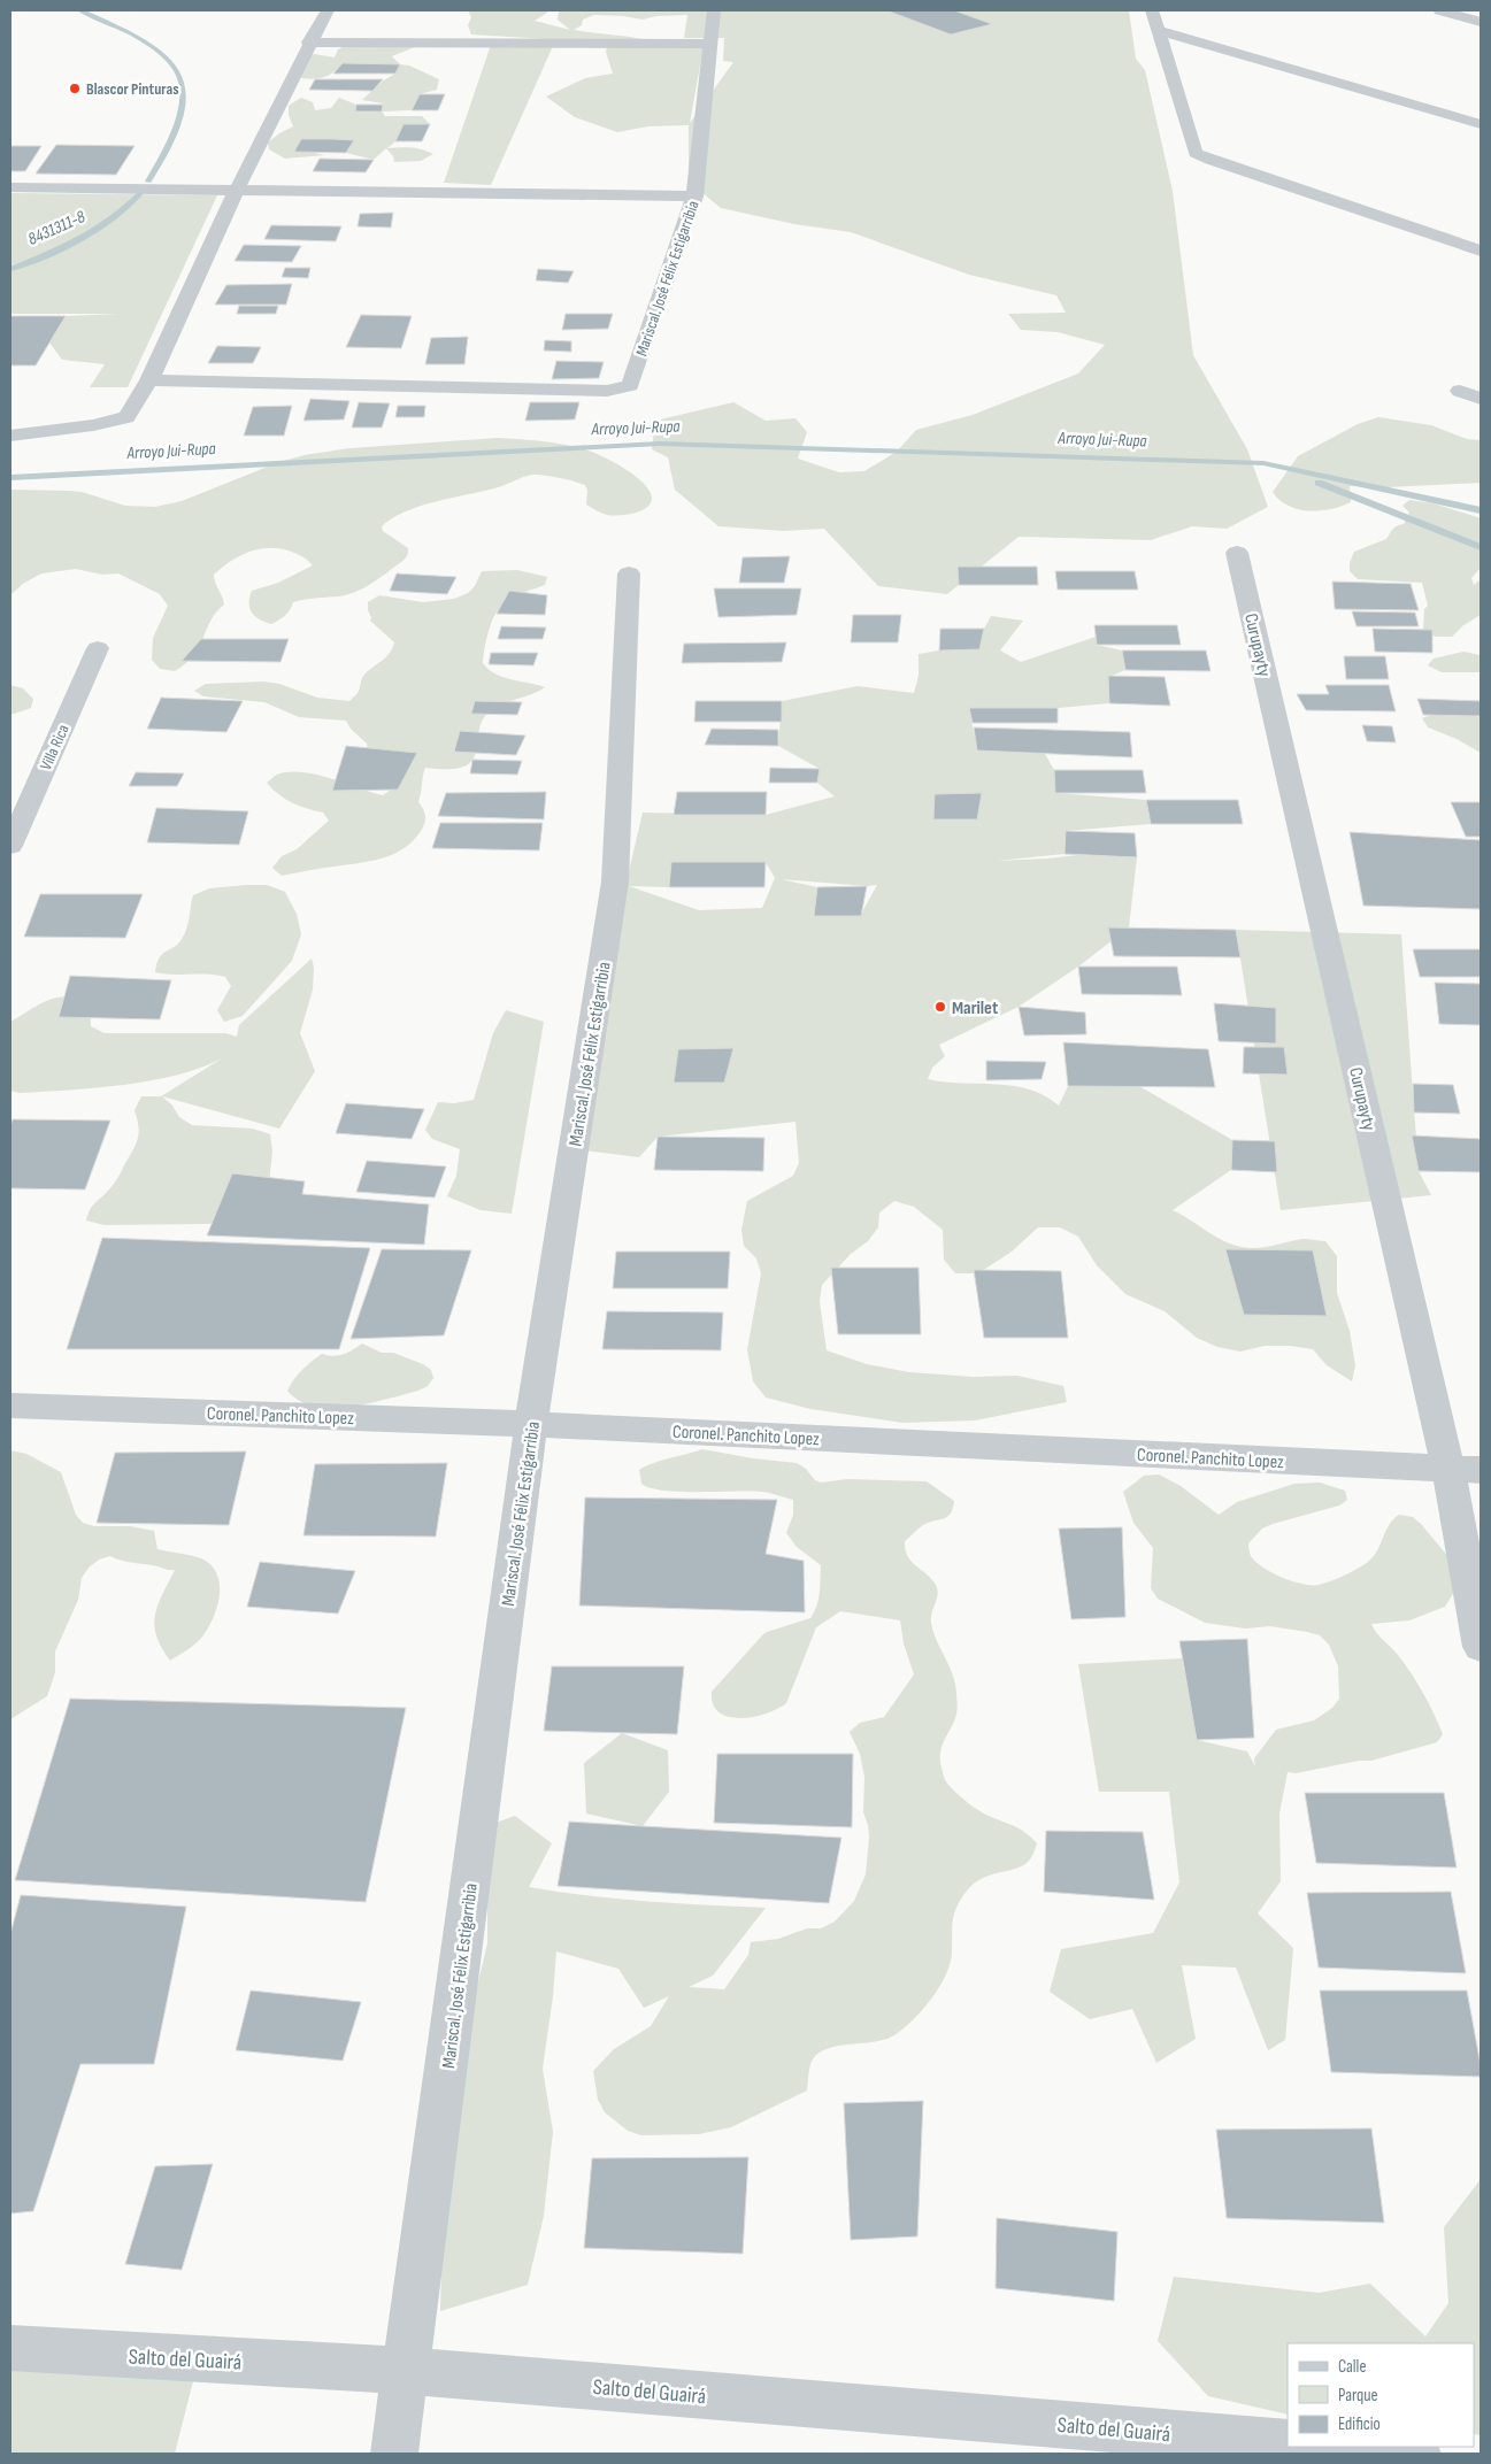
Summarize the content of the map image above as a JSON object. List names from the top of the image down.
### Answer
{
  "streets": {
    "street": [
      "Mariscal. José Félix Estigarribia",
      "Curupayty",
      "Villa Rica",
      "Coronel. Panchito Lopez",
      "Salto del Guairá"
    ]
  },
  "crossings": [
    ["Mariscal. José Félix Estigarribia", "Coronel. Panchito Lopez"],
    ["Mariscal. José Félix Estigarribia", "Salto del Guairá"],
    ["Curupayty", "Coronel. Panchito Lopez"]
  ],
  "water": ["8431311-8", "Arroyo Jui-Rupa"],
  "places": ["Blascor Pinturas", "Marilet"],
  "legend": ["Calle", "Parque", "Edificio"]
}
